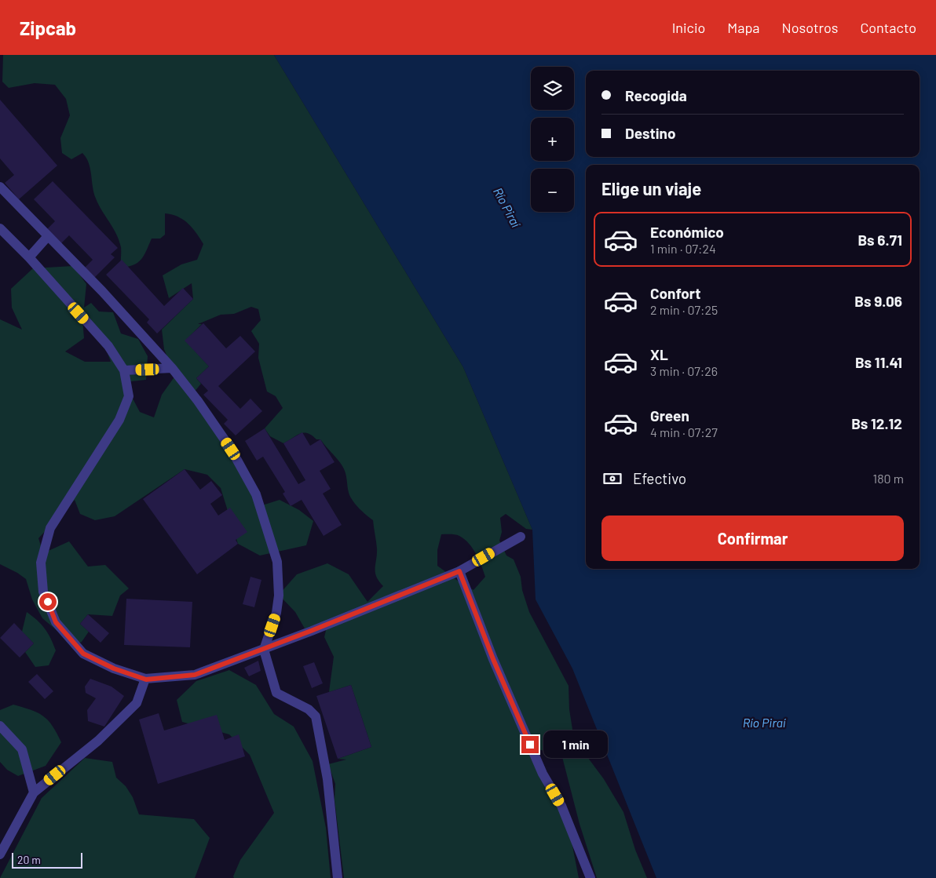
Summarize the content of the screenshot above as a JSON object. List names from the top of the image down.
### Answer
{
  "water": ["Río Piraí"],
  "scale_bar": "20 m",
  "page": {
    "header": "Zipcab",
    "nav": [
      "Inicio",
      "Mapa",
      "Nosotros",
      "Contacto"
    ],
    "map_buttons": ["+", "−"],
    "banner": ["Recogida", "Destino"],
    "heading": "Elige un viaje",
    "list": [
      {
        "name": "Económico",
        "note": "1 min · 07:24",
        "value": "Bs 6.71"
      },
      {
        "name": "Confort",
        "note": "2 min · 07:25",
        "value": "Bs 9.06"
      },
      {
        "name": "XL",
        "note": "3 min · 07:26",
        "value": "Bs 11.41"
      },
      {
        "name": "Green",
        "note": "4 min · 07:27",
        "value": "Bs 12.12"
      }
    ],
    "pay": ["Efectivo", "180 m"],
    "buttons": "Confirmar",
    "bubble": "1 min",
    "scale": "20 m"
  }
}
